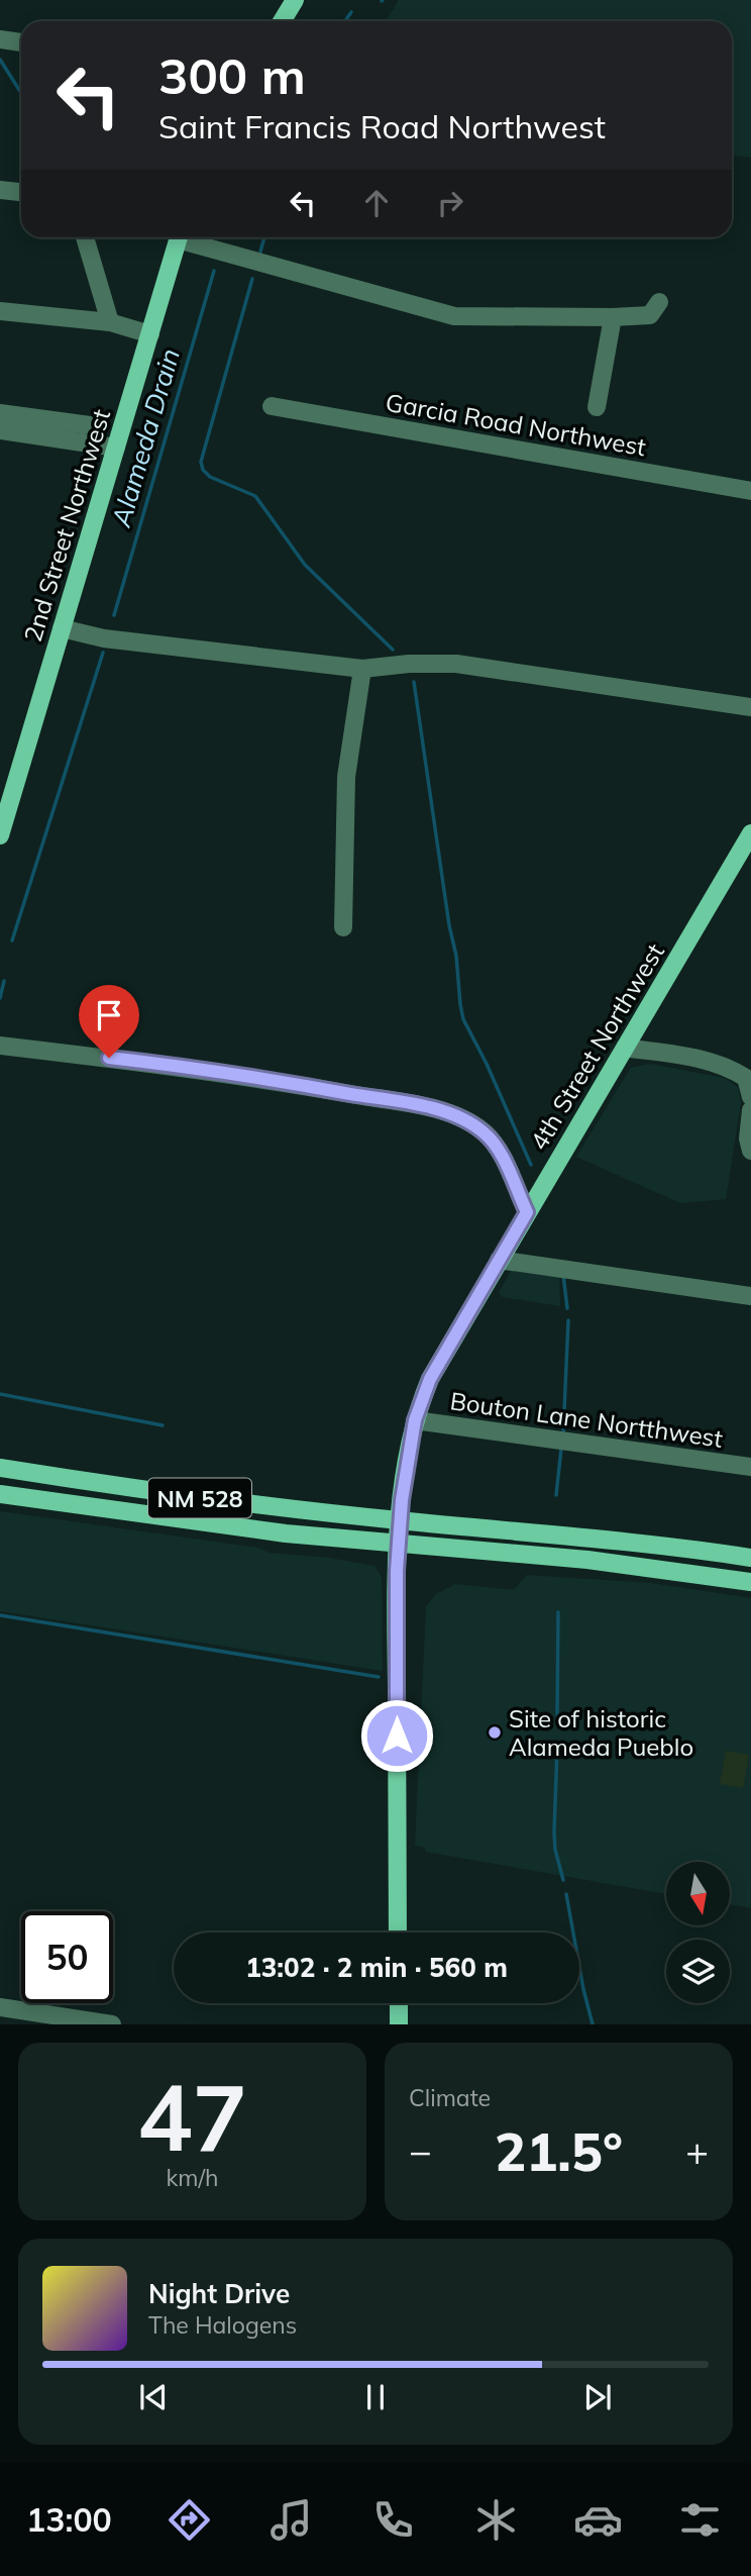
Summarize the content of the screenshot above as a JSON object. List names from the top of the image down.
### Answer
{
  "streets": {
    "main road": ["2nd Street Northwest", "4th Street Northwest", "NM 528"],
    "street": ["Garcia Road Northwest", "Bouton Lane Nortthwest"]
  },
  "crossings": [
    ["4th Street Northwest", "Bouton Lane Nortthwest"],
    ["4th Street Northwest", "NM 528"]
  ],
  "water": ["Alameda Drain"],
  "places": ["Site of historic Alameda Pueblo"],
  "north": "bottom",
  "page": {
    "turn": ["300 m", "Saint Francis Road Northwest"],
    "limit": "50",
    "trip": "13:02 · 2 min · 560 m",
    "tile": [
      ["47", "km/h"],
      "Climate"
    ],
    "heat": ["−", "21.5°", "+"],
    "song": ["Night Drive", "The Halogens"],
    "tabs": "13:00"
  }
}
